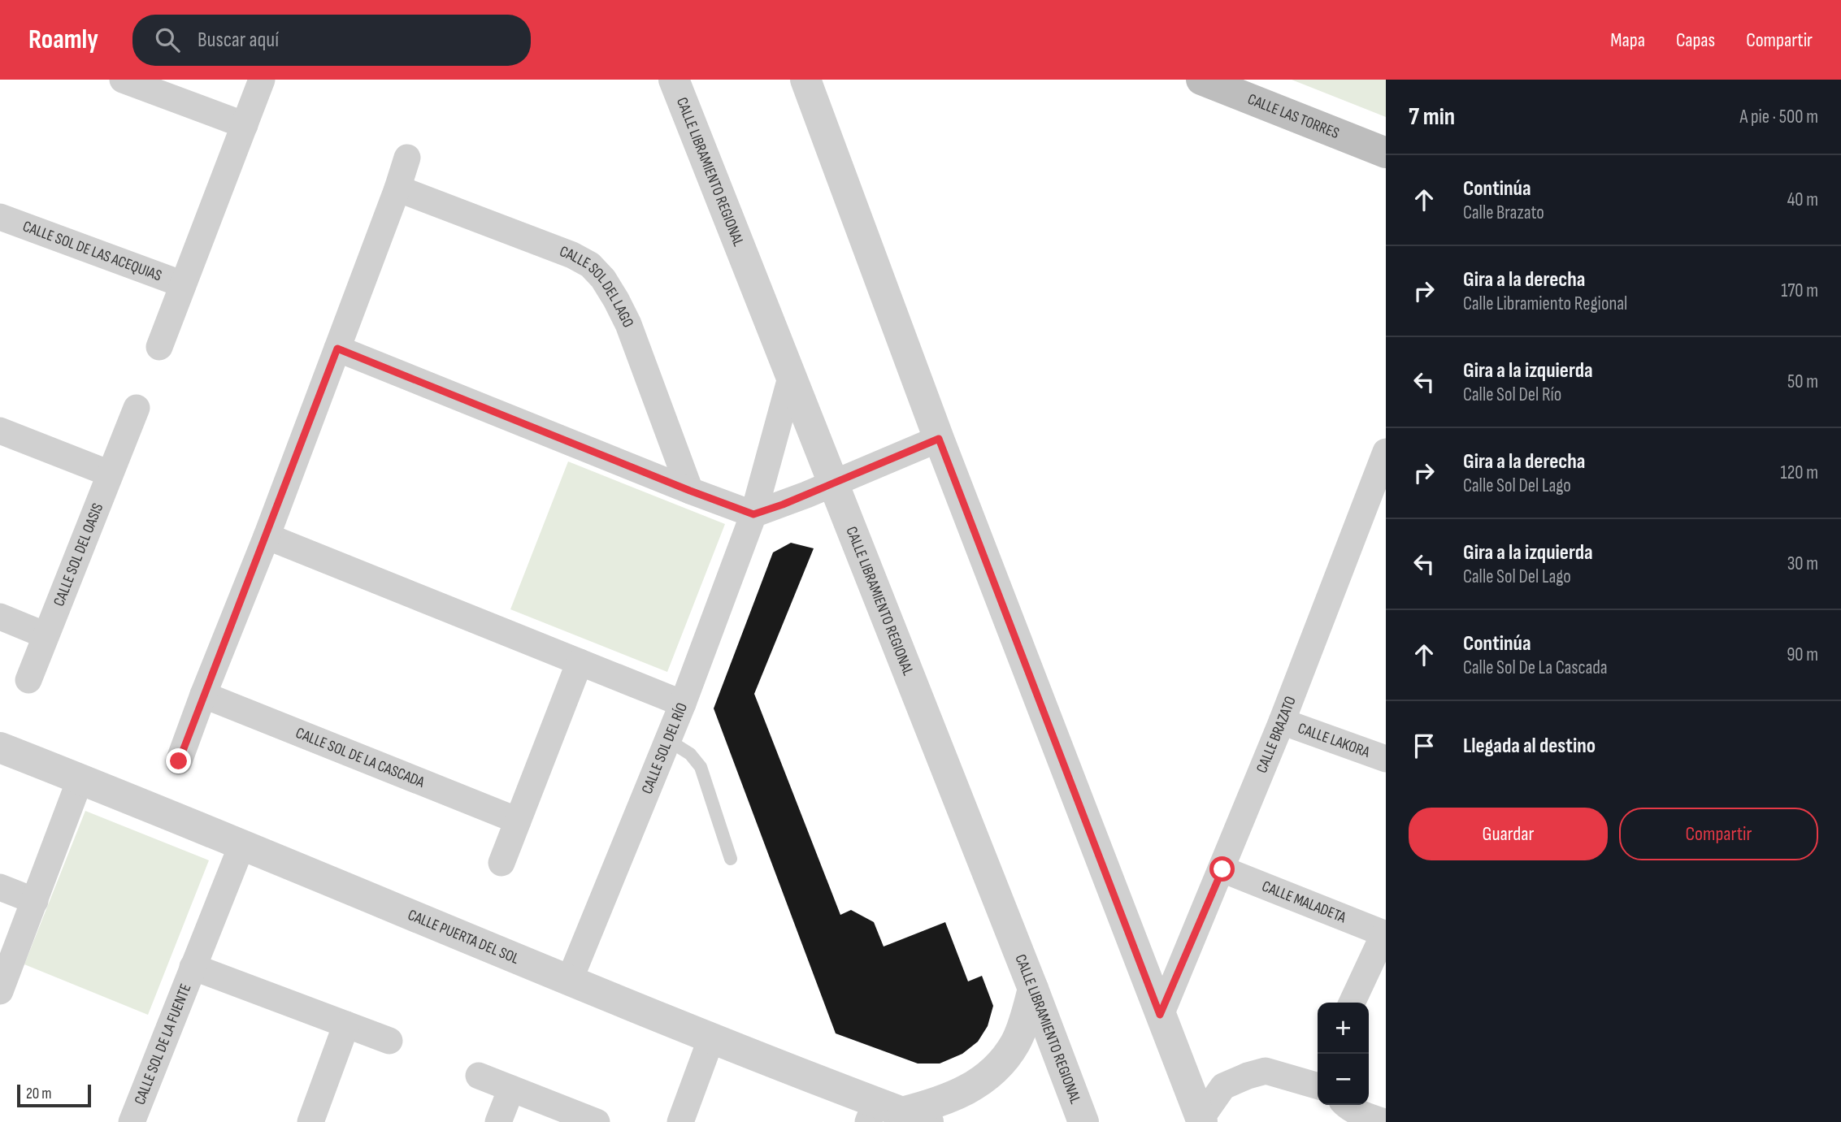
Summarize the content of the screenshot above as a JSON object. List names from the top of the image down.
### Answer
{
  "streets": {
    "main road": ["CALLE LAS TORRES"],
    "street": [
      "CALLE LIBRAMIENTO REGIONAL",
      "CALLE SOL DE LAS ACEQUIAS",
      "CALLE SOL DEL LAGO",
      "CALLE SOL DEL OASIS",
      "CALLE BRAZATO",
      "CALLE LAKORA",
      "CALLE SOL DEL RÍO",
      "CALLE SOL DE LA CASCADA",
      "CALLE MALADETA",
      "CALLE PUERTA DEL SOL",
      "CALLE SOL DE LA FUENTE"
    ]
  },
  "crossings": [
    ["CALLE LIBRAMIENTO REGIONAL", "CALLE SOL DEL RÍO"],
    ["CALLE BRAZATO", "CALLE LAKORA"],
    ["CALLE BRAZATO", "CALLE MALADETA"],
    ["CALLE SOL DEL RÍO", "CALLE PUERTA DEL SOL"],
    ["CALLE PUERTA DEL SOL", "CALLE SOL DE LA FUENTE"]
  ],
  "scale_bar": "20 m",
  "page": {
    "header": "Roamly",
    "search": "Buscar aquí",
    "nav": ["Mapa", "Capas", "Compartir"],
    "heading": ["7 min", "A pie · 500 m"],
    "list": [
      ["Continúa", "Calle Brazato", "40 m"],
      ["Gira a la derecha", "Calle Libramiento Regional", "170 m"],
      ["Gira a la izquierda", "Calle Sol Del Río", "50 m"],
      ["Gira a la derecha", "Calle Sol Del Lago", "120 m"],
      ["Gira a la izquierda", "Calle Sol Del Lago", "30 m"],
      ["Continúa", "Calle Sol De La Cascada", "90 m"],
      "Llegada al destino"
    ],
    "buttons": ["Guardar", "Compartir"],
    "map_buttons": ["+", "−"],
    "scale": "20 m"
  }
}
